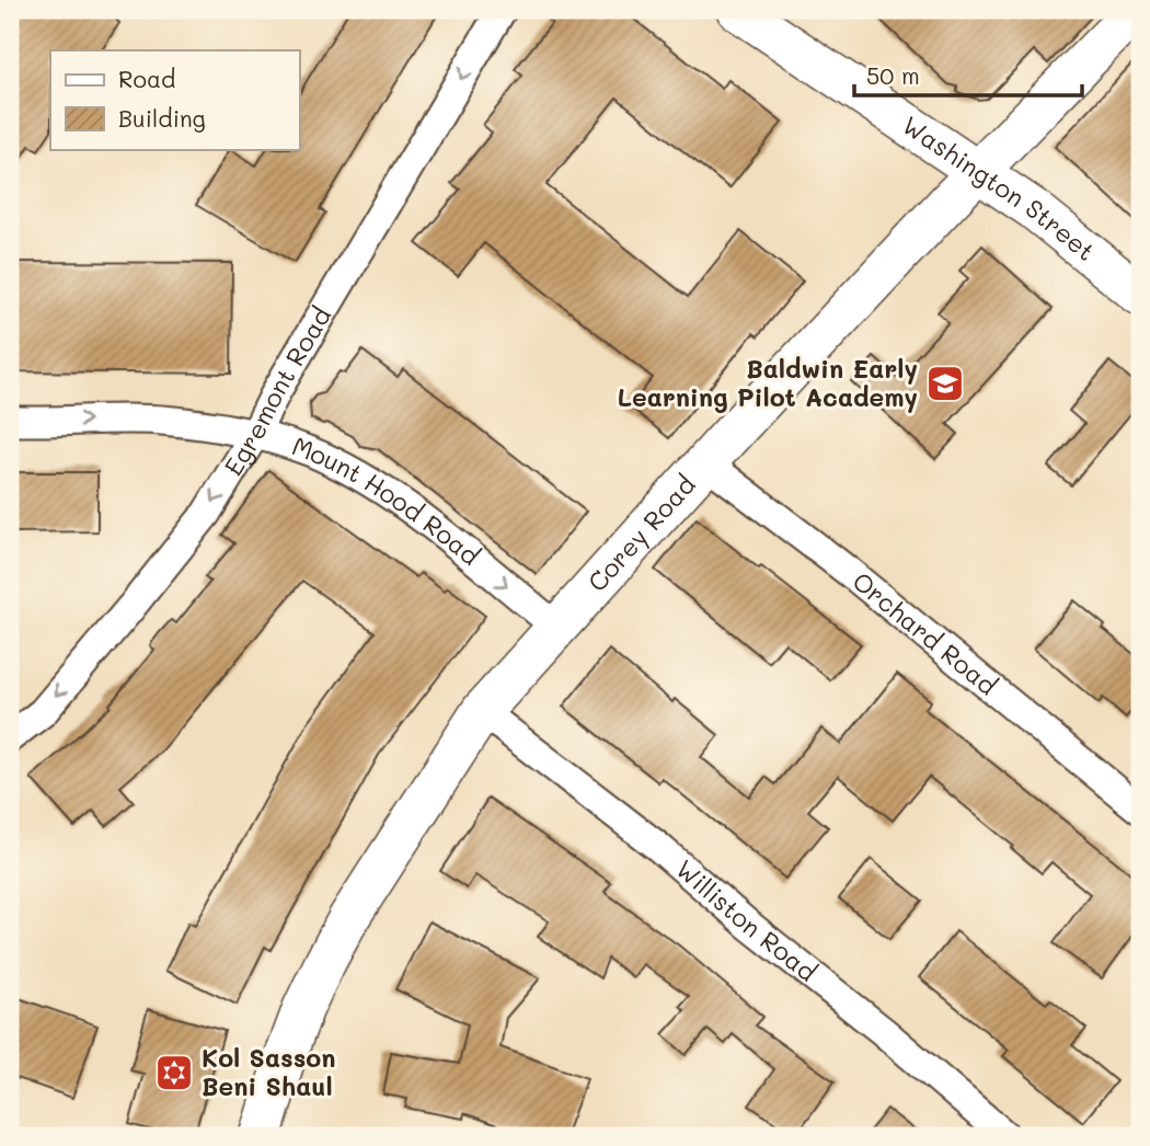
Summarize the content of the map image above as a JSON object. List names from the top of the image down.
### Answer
{
  "streets": {
    "street": [
      "Washington Street",
      "Egremont Road",
      "Mount Hood Road",
      "Corey Road",
      "Orchard Road",
      "Williston Road"
    ]
  },
  "crossings": [
    ["Washington Street", "Corey Road"],
    ["Egremont Road", "Mount Hood Road"],
    ["Mount Hood Road", "Corey Road"],
    ["Corey Road", "Orchard Road"],
    ["Corey Road", "Williston Road"]
  ],
  "one_way": ["Egremont Road", "Mount Hood Road"],
  "places": {
    "school or university": ["Baldwin Early Learning Pilot Academy"],
    "synagogue": ["Kol Sasson Beni Shaul"]
  },
  "legend": ["Road", "Building"],
  "scale_bar": "50 m"
}
